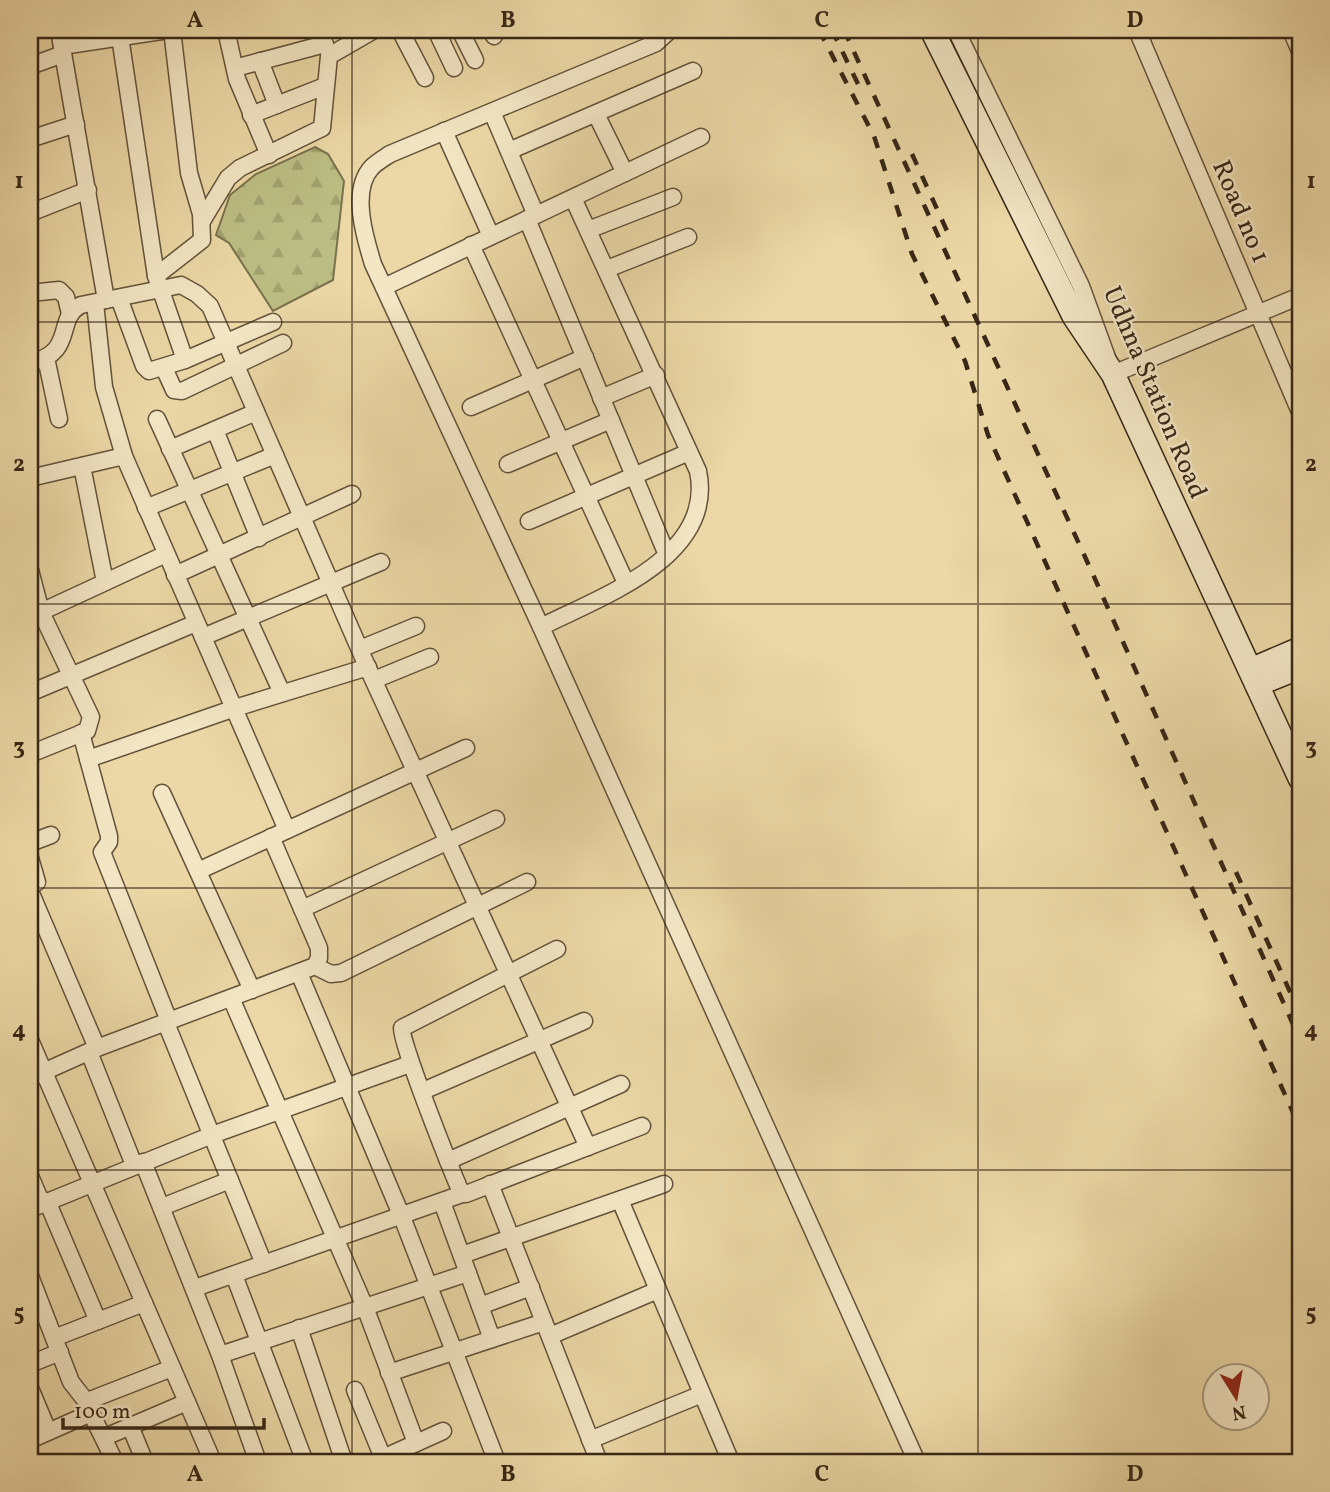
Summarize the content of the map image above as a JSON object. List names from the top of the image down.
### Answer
{
  "streets": {
    "street": ["Road no 1", "Udhna Station Road"]
  },
  "scale_bar": "100 m",
  "north": "bottom",
  "grid": {
    "columns": [
      "A",
      "B",
      "C",
      "D"
    ],
    "rows": [
      "1",
      "2",
      "3",
      "4",
      "5"
    ]
  }
}
